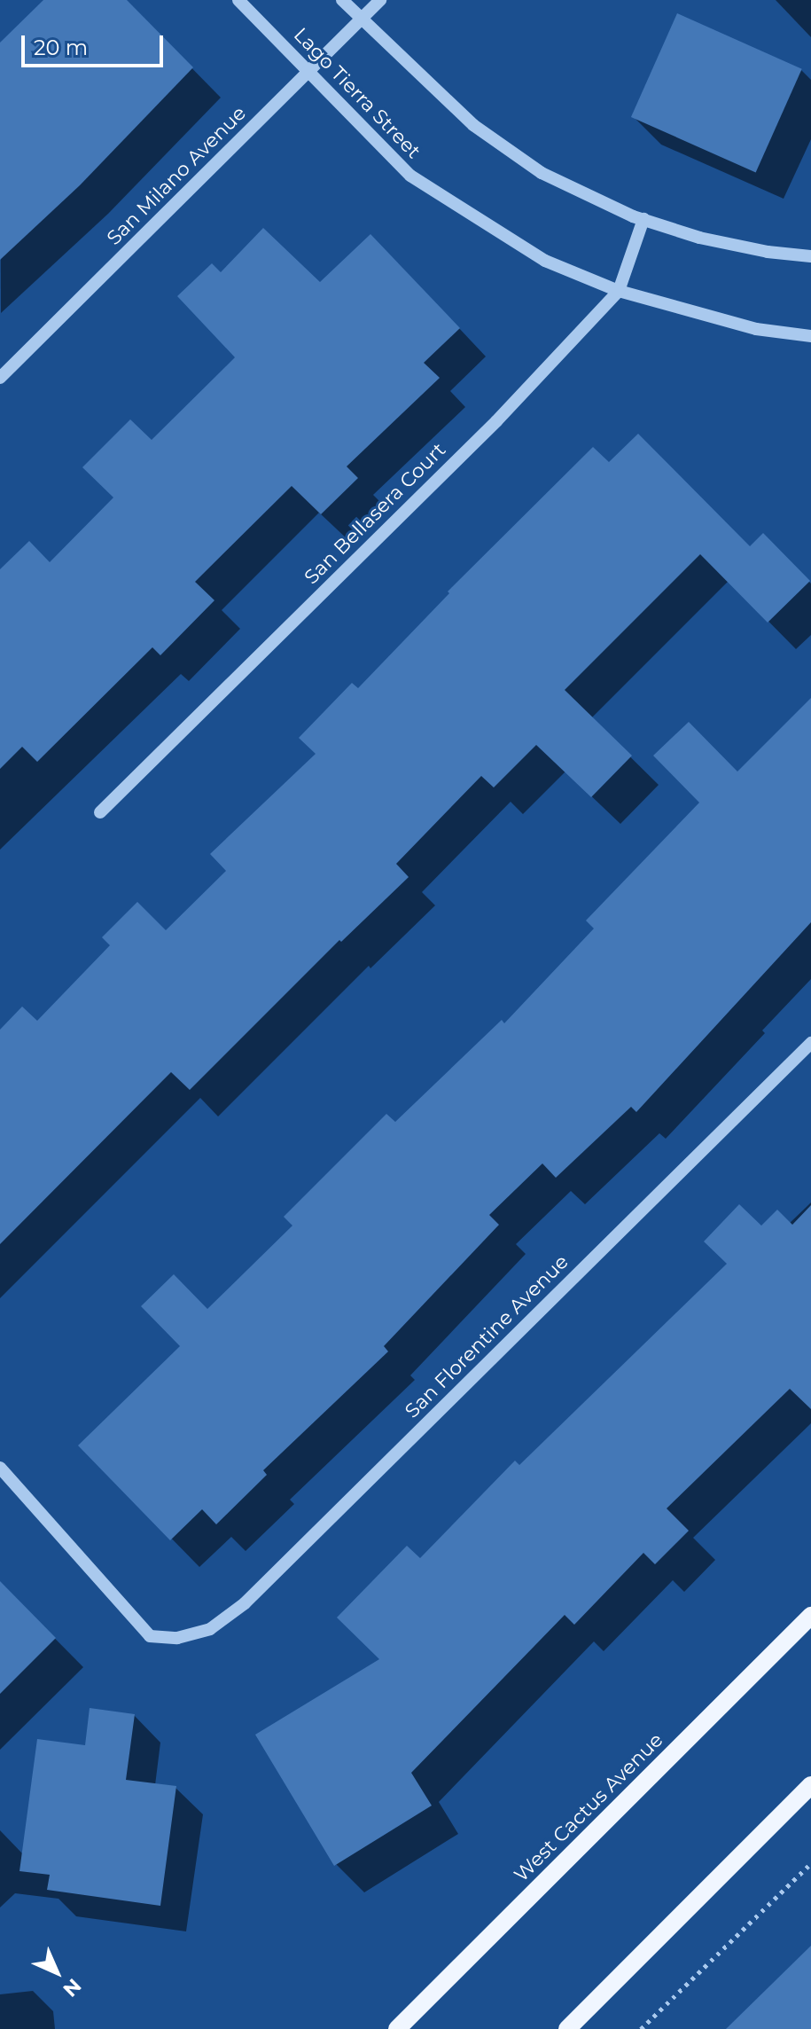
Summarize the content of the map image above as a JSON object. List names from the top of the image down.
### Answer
{
  "streets": {
    "main road": ["West Cactus Avenue"],
    "street": [
      "Lago Tierra Street",
      "San Milano Avenue",
      "San Bellasera Court",
      "San Florentine Avenue"
    ]
  },
  "crossings": [
    ["Lago Tierra Street", "San Milano Avenue"],
    ["Lago Tierra Street", "San Bellasera Court"]
  ],
  "scale_bar": "20 m",
  "north": "bottom right"
}
